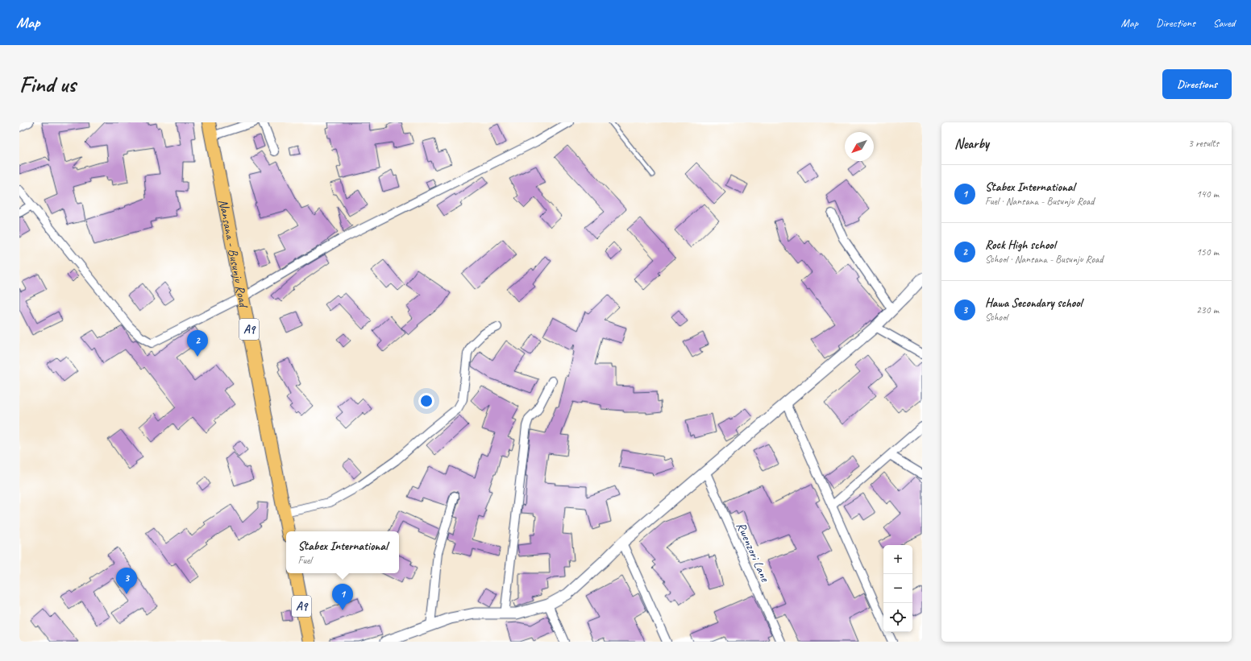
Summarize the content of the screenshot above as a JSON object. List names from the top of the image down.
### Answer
{
  "streets": {
    "main road": ["Nansana - Busunju Road", "A9"],
    "street": ["Rwenzori Lane"]
  },
  "north": "bottom left",
  "page": {
    "header": "Map",
    "nav": ["Map", "Directions", "Saved"],
    "buttons": "Directions",
    "title": "Find us",
    "heading": ["Nearby", "3 results"],
    "list": [
      {
        "mark": "1",
        "name": "Stabex International",
        "note": "Fuel · Nansana - Busunju Road",
        "value": "140 m"
      },
      {
        "mark": "2",
        "name": "Rock High school",
        "note": "School · Nansana - Busunju Road",
        "value": "150 m"
      },
      {
        "mark": "3",
        "name": "Hawa Secondary school",
        "note": "School",
        "value": "230 m"
      }
    ],
    "pins": ["2", "3", "1"],
    "popup": ["Stabex International", "Fuel"],
    "map_buttons": ["+", "−"]
  }
}
